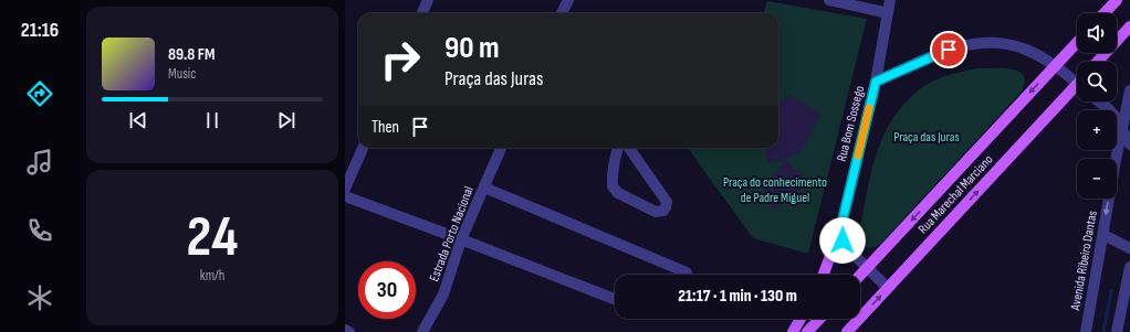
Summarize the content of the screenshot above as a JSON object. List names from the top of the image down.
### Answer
{
  "streets": {
    "main road": ["Rua Marechal Marciano"],
    "street": ["Rua Bom Sossego", "Estrada Porto Nacional", "Avenida Ribeiro Dantas"]
  },
  "one_way": ["Avenida Ribeiro Dantas"],
  "parks": ["Praça das Juras", "Praça do conhecimento de Padre Miguel"],
  "page": {
    "tabs": "21:16",
    "map_buttons": ["+", "−"],
    "turn": ["90 m", "Praça das Juras"],
    "song": ["89.8 FM", "Music"],
    "then": "Then",
    "tile": ["24", "km/h"],
    "limit": "30",
    "trip": "21:17 · 1 min · 130 m"
  }
}
